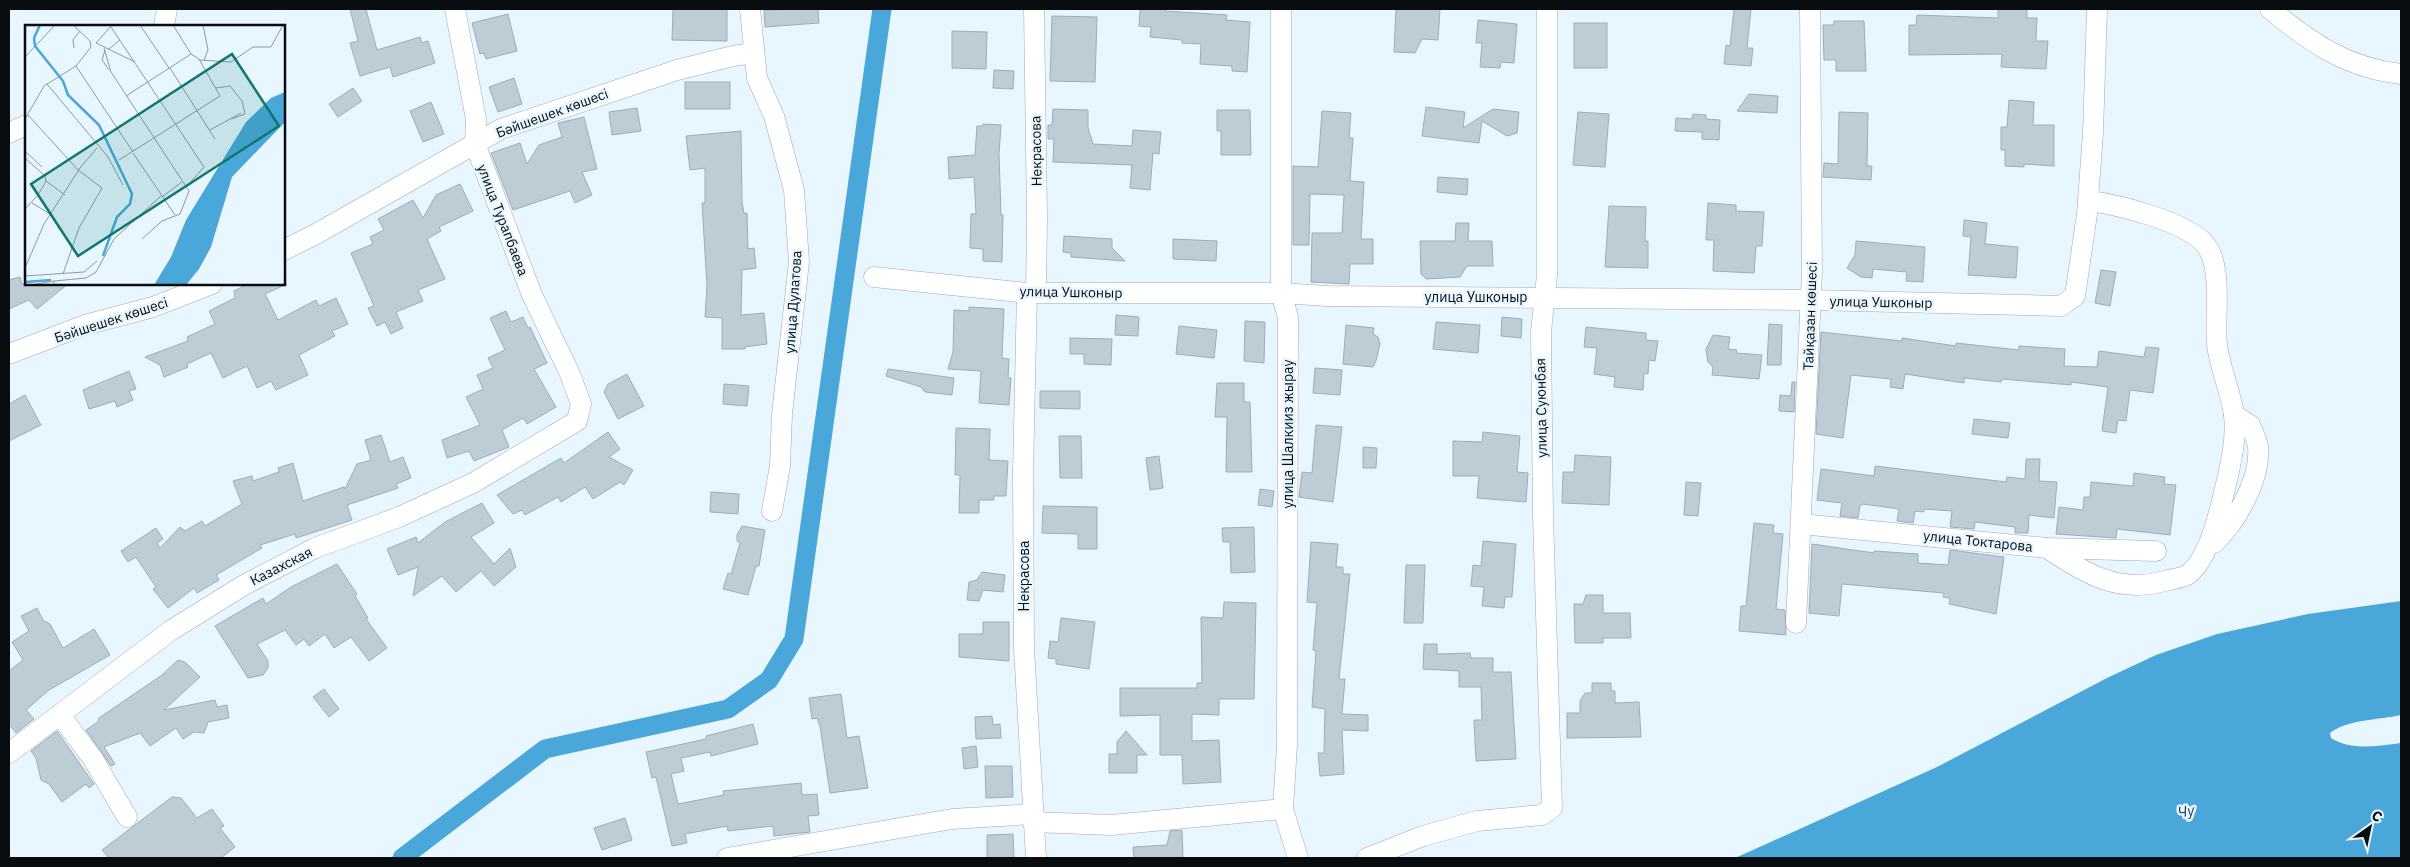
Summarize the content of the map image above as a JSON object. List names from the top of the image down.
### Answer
{
  "streets": {
    "street": [
      "Бәйшешек көшесі",
      "Некрасова",
      "улица Турапбаева",
      "улица Ушконыр",
      "улица Дулатова",
      "Тайқазан көшесі",
      "улица Суюнбая",
      "улица Шалкииз жырау",
      "улица Токтарова",
      "Казахская"
    ]
  },
  "crossings": [
    ["Бәйшешек көшесі", "улица Турапбаева"],
    ["Бәйшешек көшесі", "улица Дулатова"],
    ["Некрасова", "улица Ушконыр"],
    ["улица Турапбаева", "Казахская"],
    ["улица Ушконыр", "Тайқазан көшесі"],
    ["улица Ушконыр", "улица Суюнбая"],
    ["улица Ушконыр", "улица Шалкииз жырау"],
    ["Тайқазан көшесі", "улица Токтарова"]
  ],
  "water": ["Чу"],
  "north": "top right"
}
